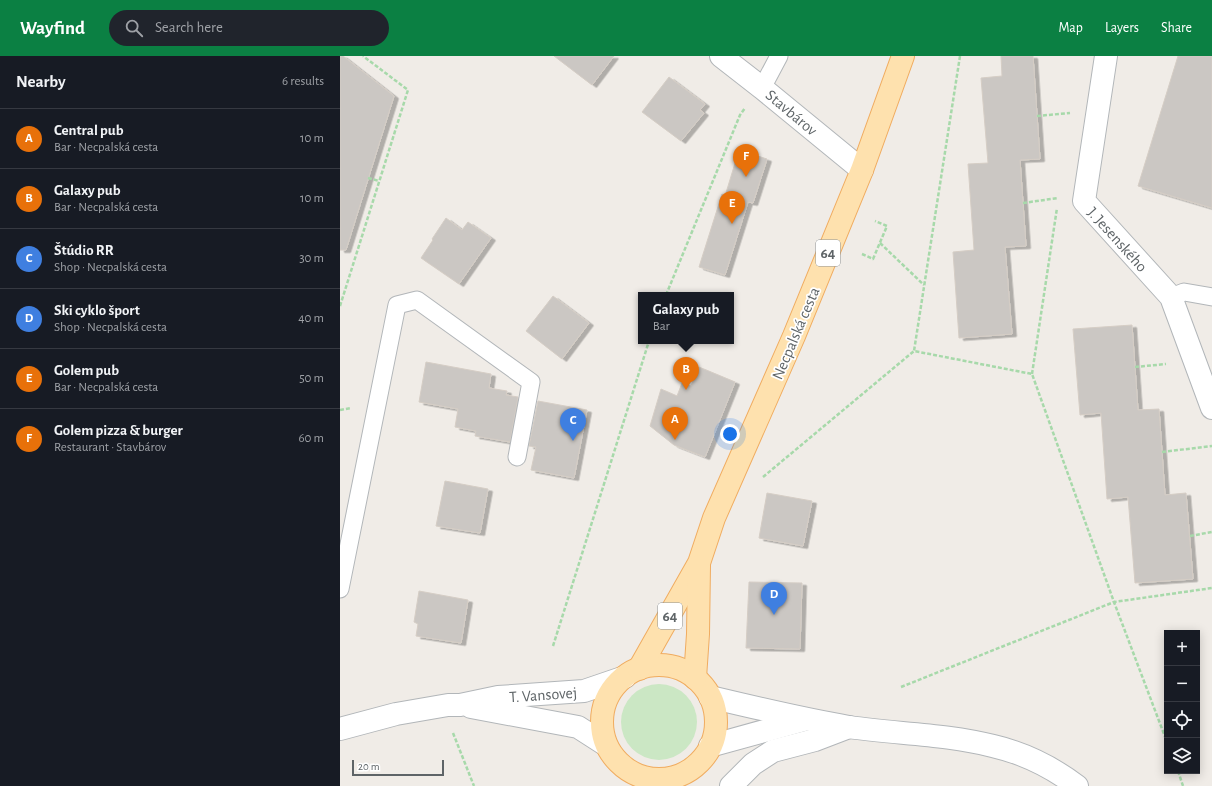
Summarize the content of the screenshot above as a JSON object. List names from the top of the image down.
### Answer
{
  "streets": {
    "main road": ["64", "Necpalská cesta"],
    "street": ["Stavbárov", "J. Jesenského", "T. Vansovej"]
  },
  "crossings": [
    ["Stavbárov", "Necpalská cesta"],
    ["64", "Necpalská cesta"],
    ["64", "T. Vansovej"],
    ["Necpalská cesta", "T. Vansovej"]
  ],
  "scale_bar": "20 m",
  "page": {
    "header": "Wayfind",
    "search": "Search here",
    "nav": ["Map", "Layers", "Share"],
    "heading": ["Nearby", "6 results"],
    "list": [
      {
        "mark": "A",
        "name": "Central pub",
        "note": "Bar · Necpalská cesta",
        "value": "10 m"
      },
      {
        "mark": "B",
        "name": "Galaxy pub",
        "note": "Bar · Necpalská cesta",
        "value": "10 m"
      },
      {
        "mark": "C",
        "name": "Štúdio RR",
        "note": "Shop · Necpalská cesta",
        "value": "30 m"
      },
      {
        "mark": "D",
        "name": "Ski cyklo šport",
        "note": "Shop · Necpalská cesta",
        "value": "40 m"
      },
      {
        "mark": "E",
        "name": "Golem pub",
        "note": "Bar · Necpalská cesta",
        "value": "50 m"
      },
      {
        "mark": "F",
        "name": "Golem pizza & burger",
        "note": "Restaurant · Stavbárov",
        "value": "60 m"
      }
    ],
    "pins": [
      "F",
      "E",
      "B",
      "A",
      "C",
      "D"
    ],
    "popup": ["Galaxy pub", "Bar"],
    "map_buttons": ["+", "−"],
    "scale": "20 m"
  }
}
